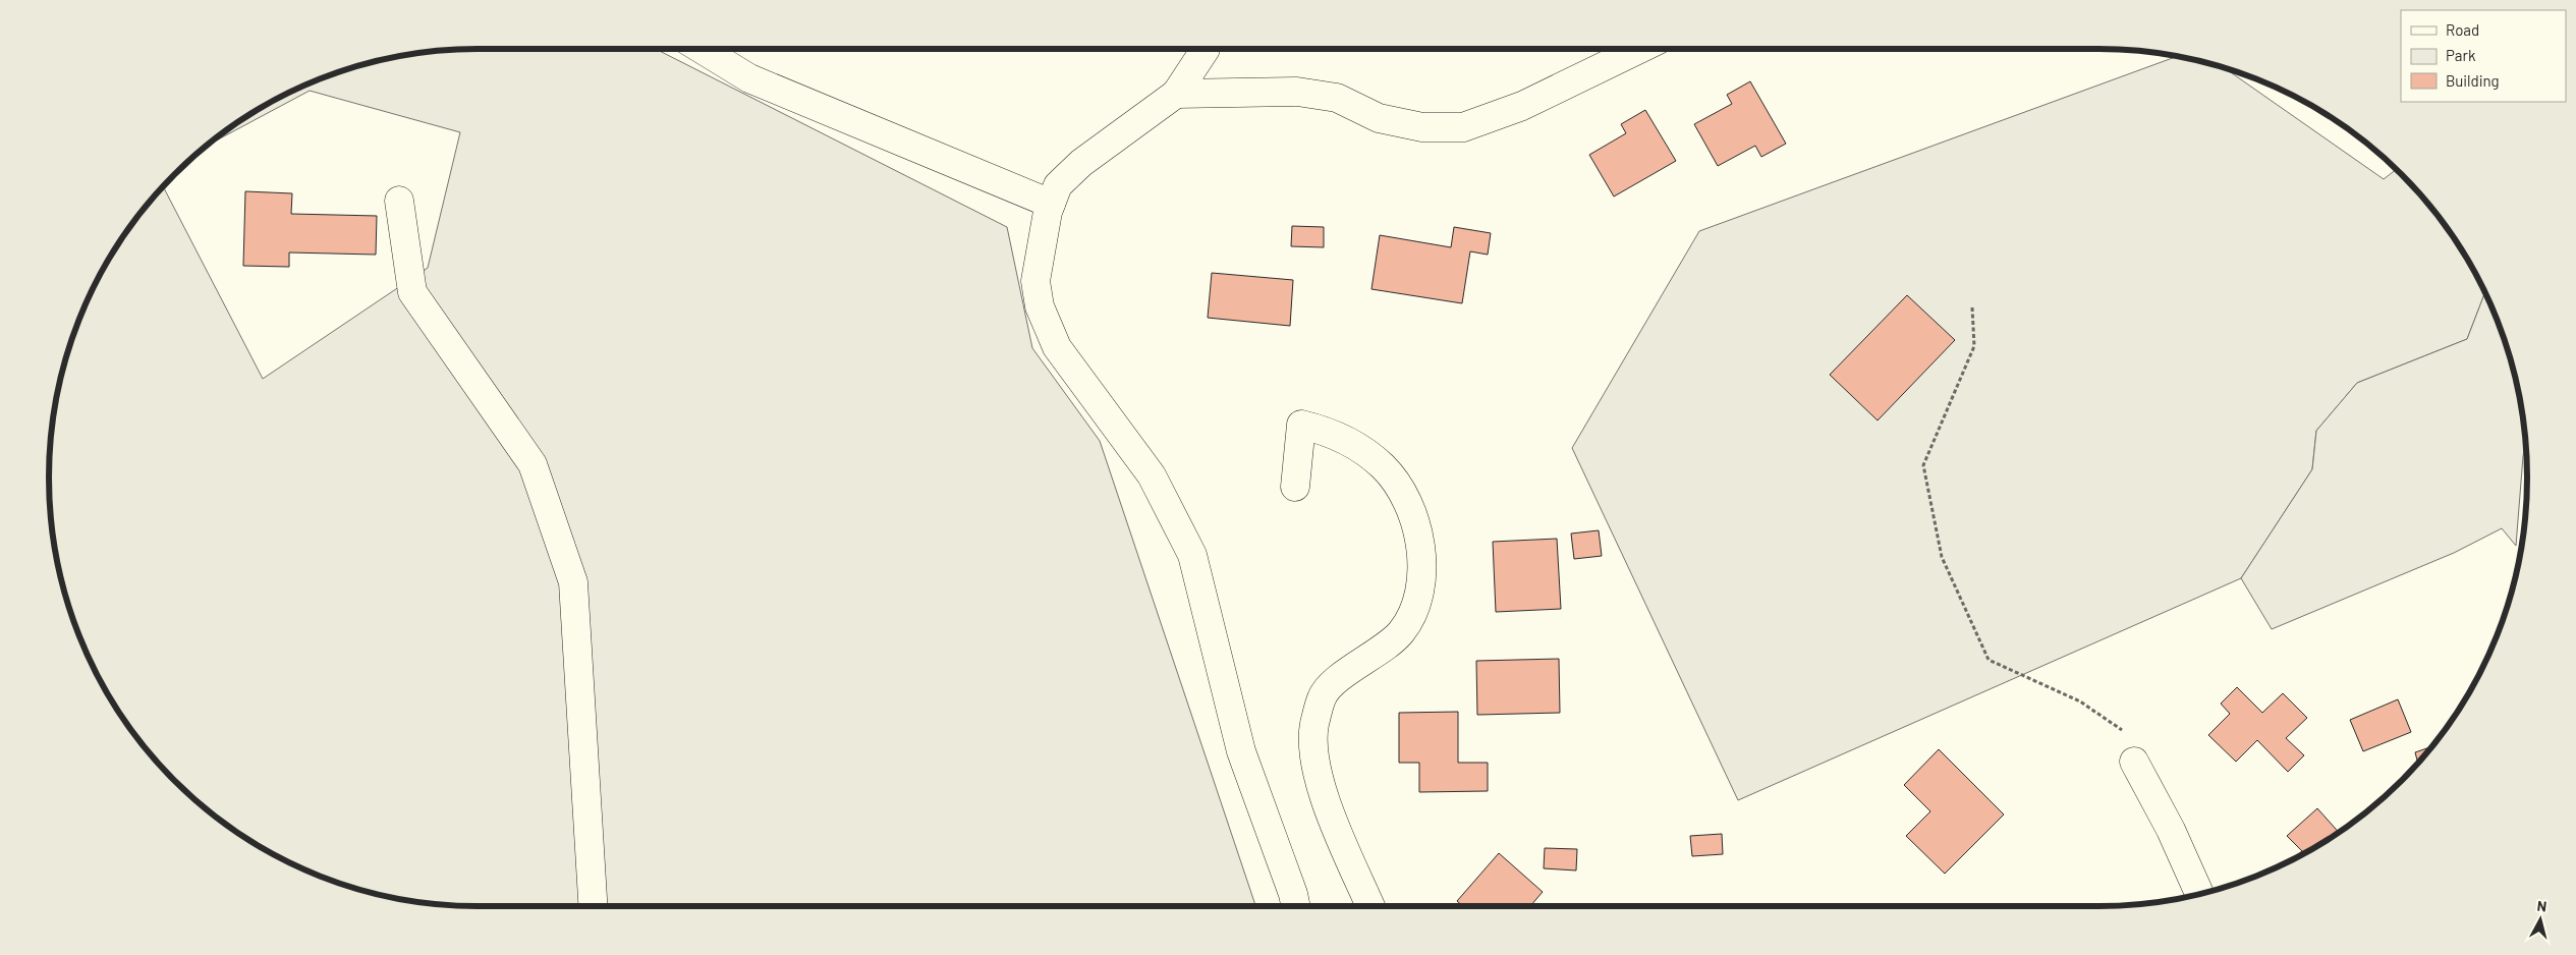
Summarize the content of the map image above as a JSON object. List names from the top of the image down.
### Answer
{
  "legend": ["Road", "Park", "Building"],
  "north": "top"
}
